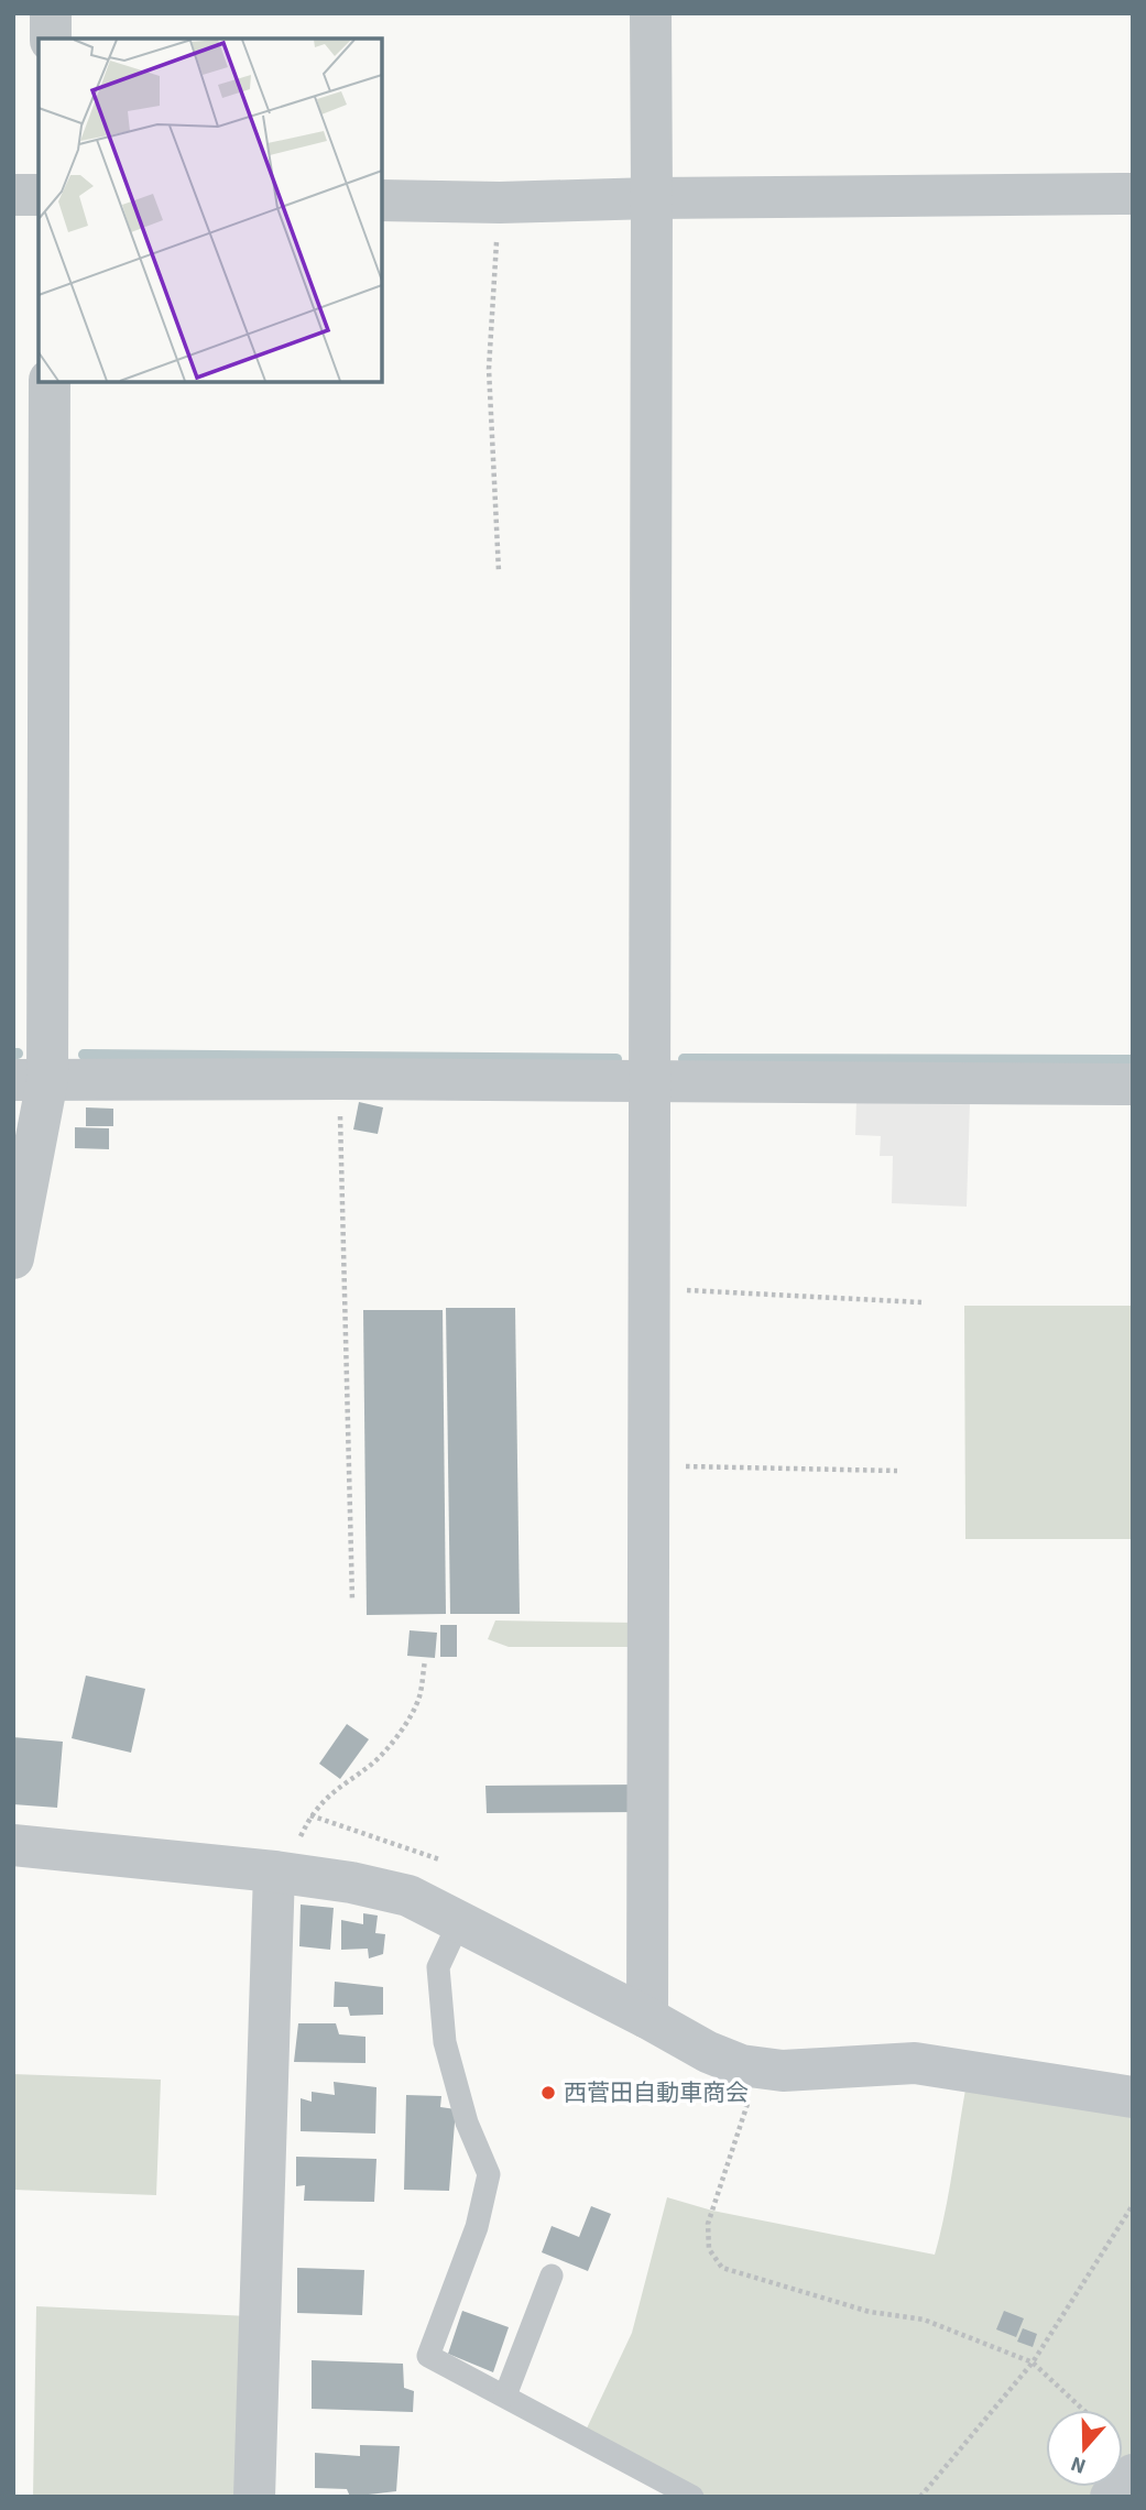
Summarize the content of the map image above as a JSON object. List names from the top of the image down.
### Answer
{
  "places": ["西菅田自動車商会"],
  "north": "bottom"
}
